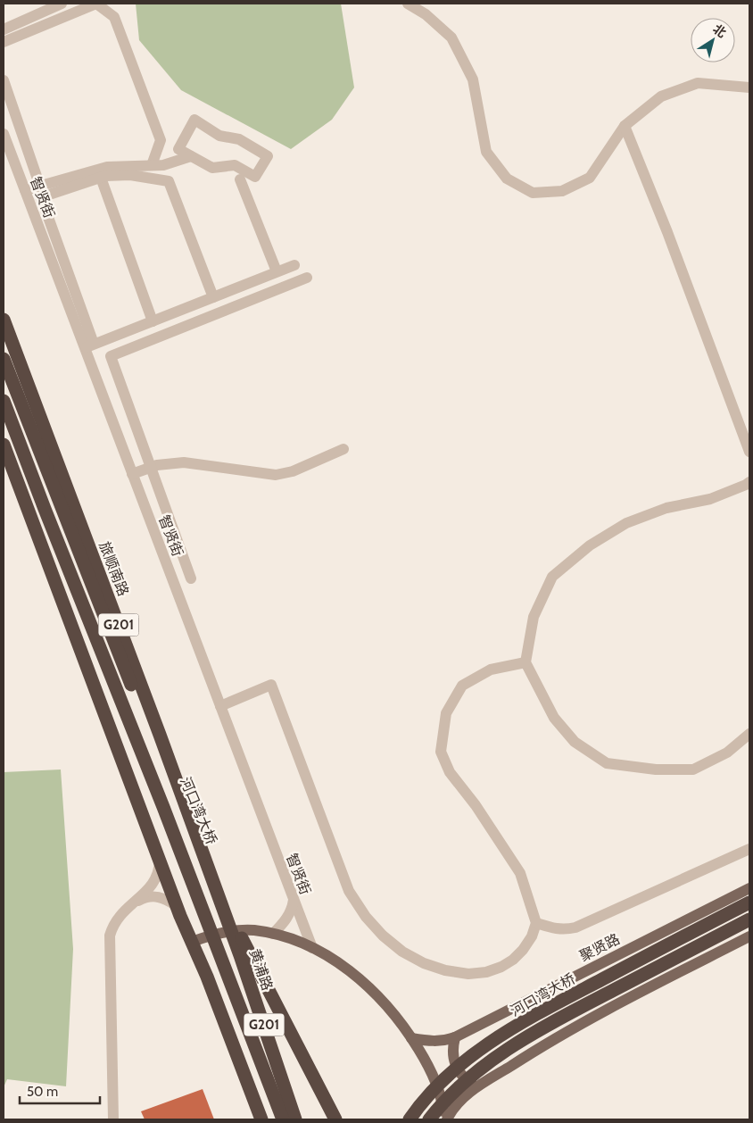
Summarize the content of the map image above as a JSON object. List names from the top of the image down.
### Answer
{
  "streets": {
    "highway": [
      "旅顺南路",
      "G201",
      "河口湾大桥",
      "黄浦路"
    ],
    "main road": ["聚贤路"],
    "street": ["智贤街"]
  },
  "crossings": [
    ["旅顺南路", "黄浦路"]
  ],
  "scale_bar": "50 m",
  "north": "top right"
}
